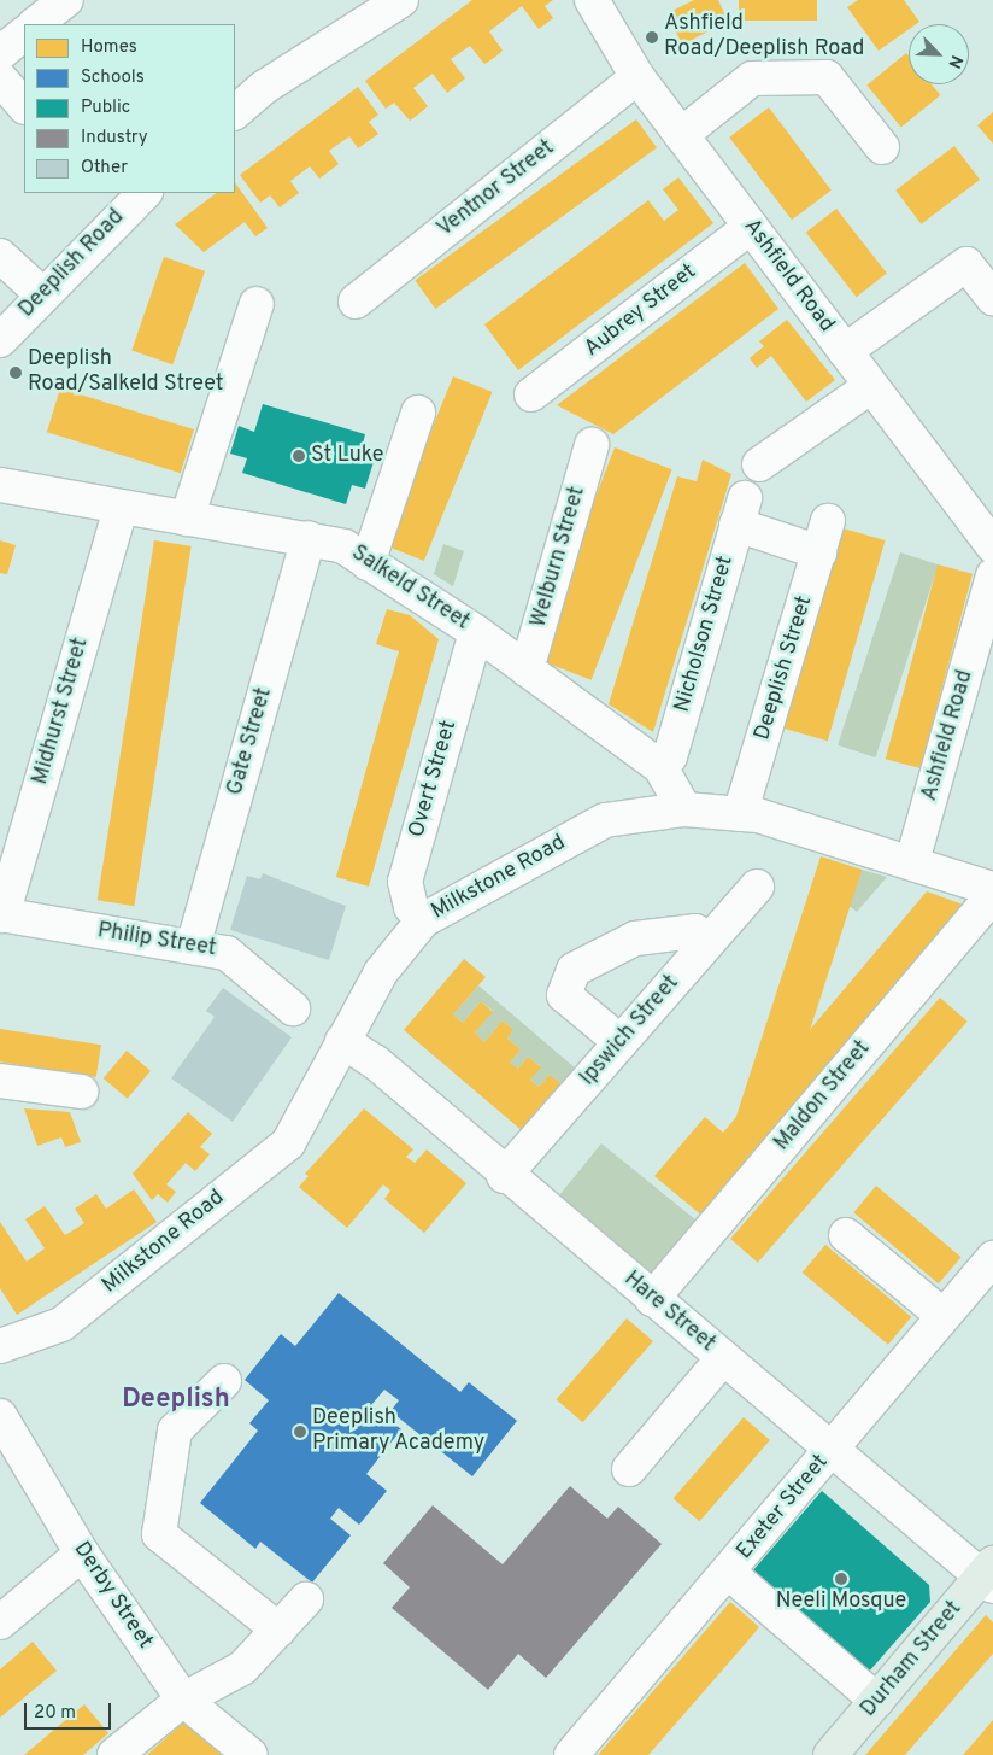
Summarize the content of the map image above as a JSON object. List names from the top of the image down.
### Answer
{
  "streets": {
    "main road": ["Durham Street"],
    "street": [
      "Ventnor Street",
      "Deeplish Road",
      "Ashfield Road",
      "Aubrey Street",
      "Welburn Street",
      "Salkeld Street",
      "Nicholson Street",
      "Deeplish Street",
      "Midhurst Street",
      "Gate Street",
      "Overt Street",
      "Milkstone Road",
      "Philip Street",
      "Ipswich Street",
      "Maldon Street",
      "Hare Street",
      "Exeter Street",
      "Derby Street"
    ]
  },
  "crossings": [
    ["Ventnor Street", "Ashfield Road"],
    ["Ashfield Road", "Aubrey Street"],
    ["Ashfield Road", "Milkstone Road"],
    ["Welburn Street", "Salkeld Street"],
    ["Salkeld Street", "Nicholson Street"],
    ["Salkeld Street", "Midhurst Street"],
    ["Salkeld Street", "Gate Street"],
    ["Salkeld Street", "Overt Street"],
    ["Salkeld Street", "Milkstone Road"],
    ["Nicholson Street", "Deeplish Street"],
    ["Deeplish Street", "Milkstone Road"],
    ["Midhurst Street", "Philip Street"],
    ["Gate Street", "Philip Street"],
    ["Overt Street", "Milkstone Road"],
    ["Milkstone Road", "Hare Street"],
    ["Ipswich Street", "Hare Street"],
    ["Maldon Street", "Hare Street"],
    ["Hare Street", "Exeter Street"],
    ["Hare Street", "Durham Street"]
  ],
  "districts": ["Deeplish"],
  "places": [
    "Ashfield Road/Deeplish Road",
    "Deeplish Road/Salkeld Street",
    "St Luke",
    "Deeplish Primary Academy",
    "Neeli Mosque"
  ],
  "legend": [
    "Homes",
    "Schools",
    "Public",
    "Industry",
    "Other"
  ],
  "scale_bar": "20 m",
  "north": "bottom right"
}
